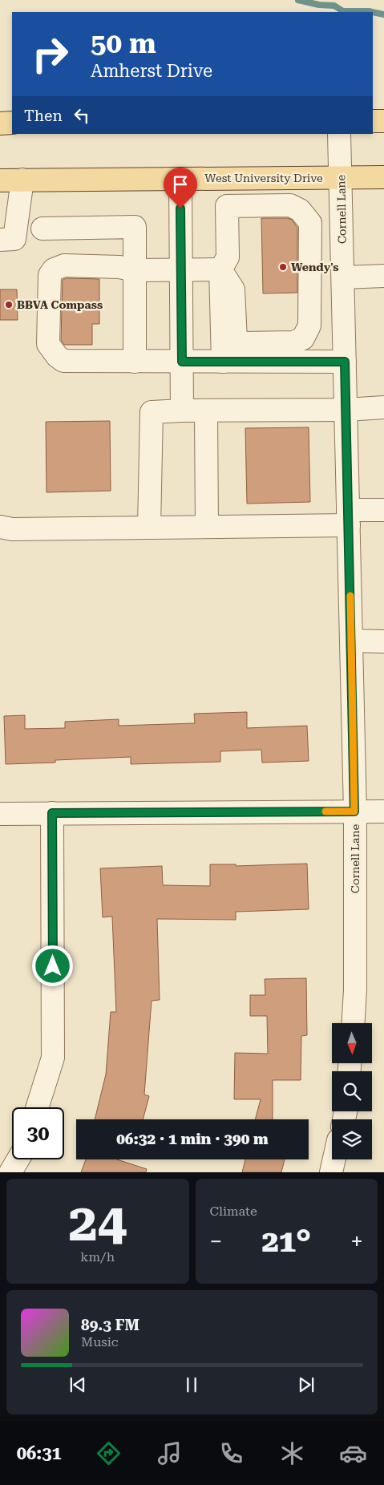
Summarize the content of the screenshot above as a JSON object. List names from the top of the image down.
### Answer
{
  "streets": {
    "main road": ["West University Drive"],
    "street": ["Cornell Lane"]
  },
  "crossings": [
    ["West University Drive", "Cornell Lane"]
  ],
  "places": ["Wendy's", "BBVA Compass"],
  "north": "bottom",
  "page": {
    "turn": ["50 m", "Amherst Drive"],
    "then": "Then",
    "limit": "30",
    "trip": "06:32 · 1 min · 390 m",
    "tile": [
      ["24", "km/h"],
      "Climate"
    ],
    "heat": ["−", "21°", "+"],
    "song": ["89.3 FM", "Music"],
    "tabs": "06:31"
  }
}
